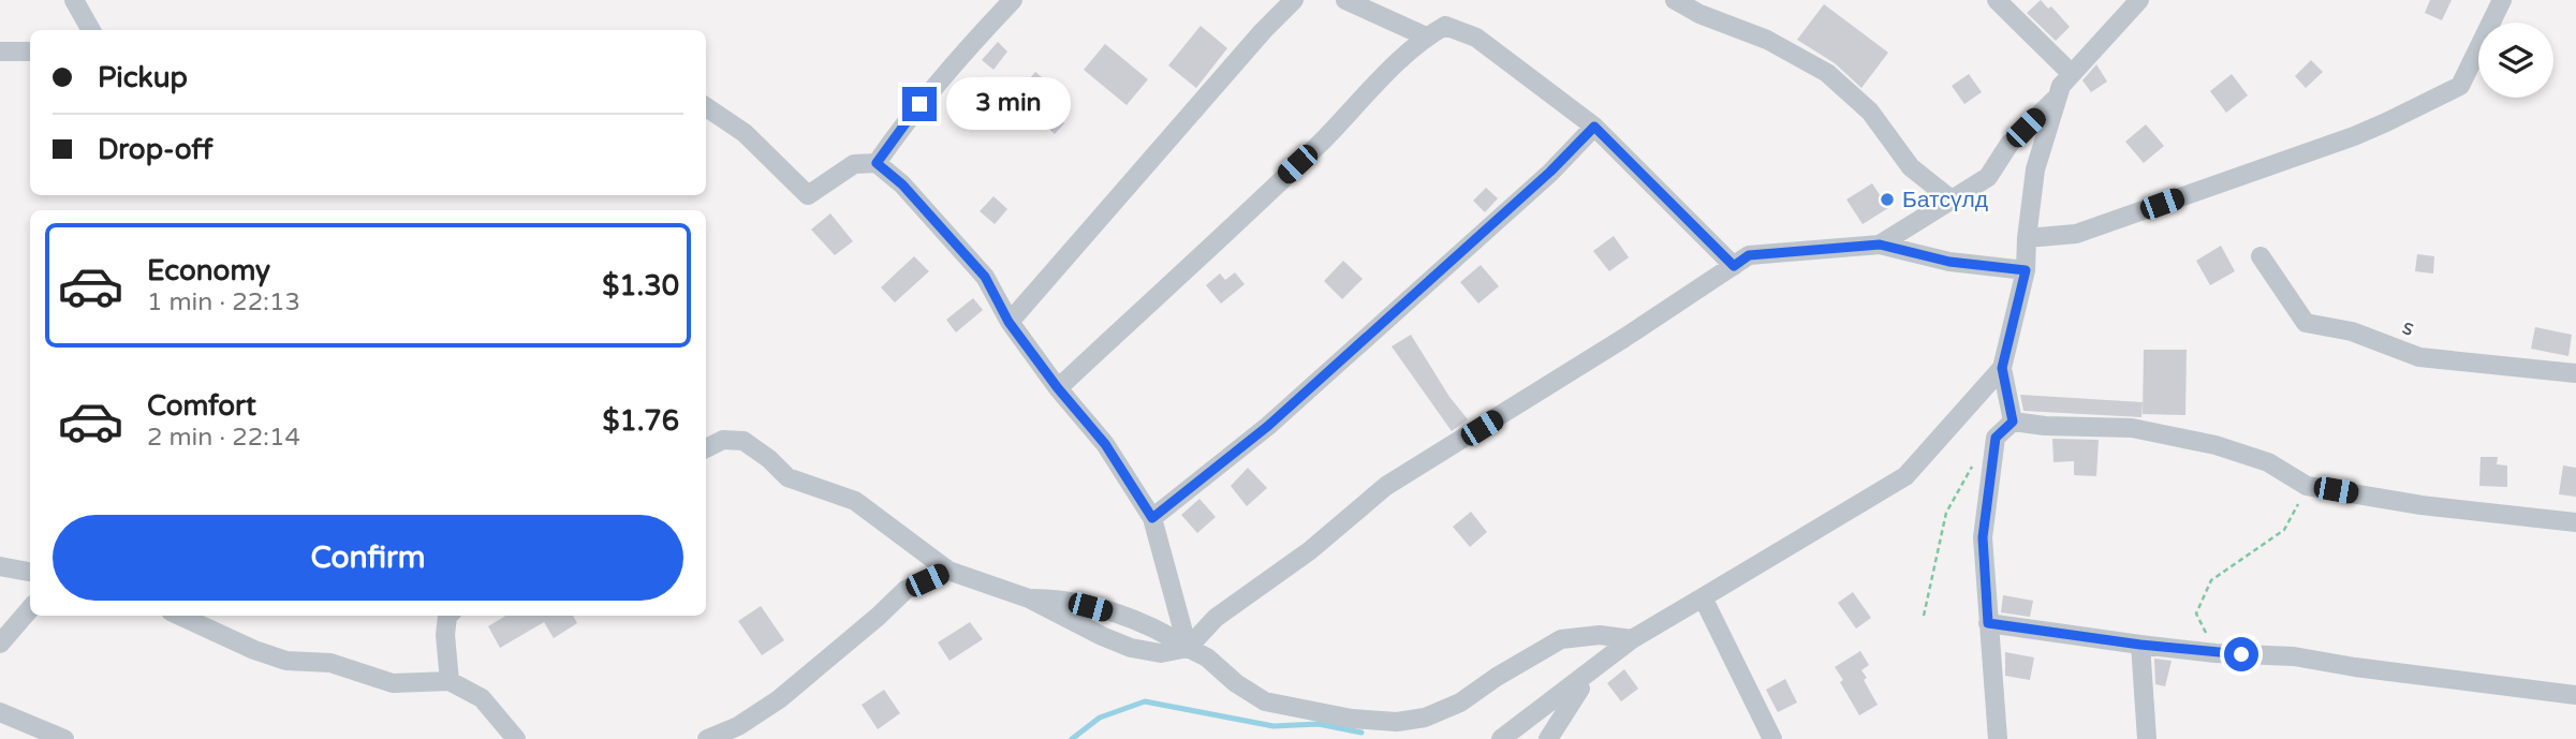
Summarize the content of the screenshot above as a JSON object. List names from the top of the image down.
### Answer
{
  "streets": {
    "street": ["s"]
  },
  "places": ["Батсүлд"],
  "page": {
    "banner": ["Pickup", "Drop-off"],
    "bubble": "3 min",
    "list": [
      {
        "name": "Economy",
        "note": "1 min · 22:13",
        "value": "$1.30"
      },
      {
        "name": "Comfort",
        "note": "2 min · 22:14",
        "value": "$1.76"
      }
    ],
    "buttons": "Confirm"
  }
}
